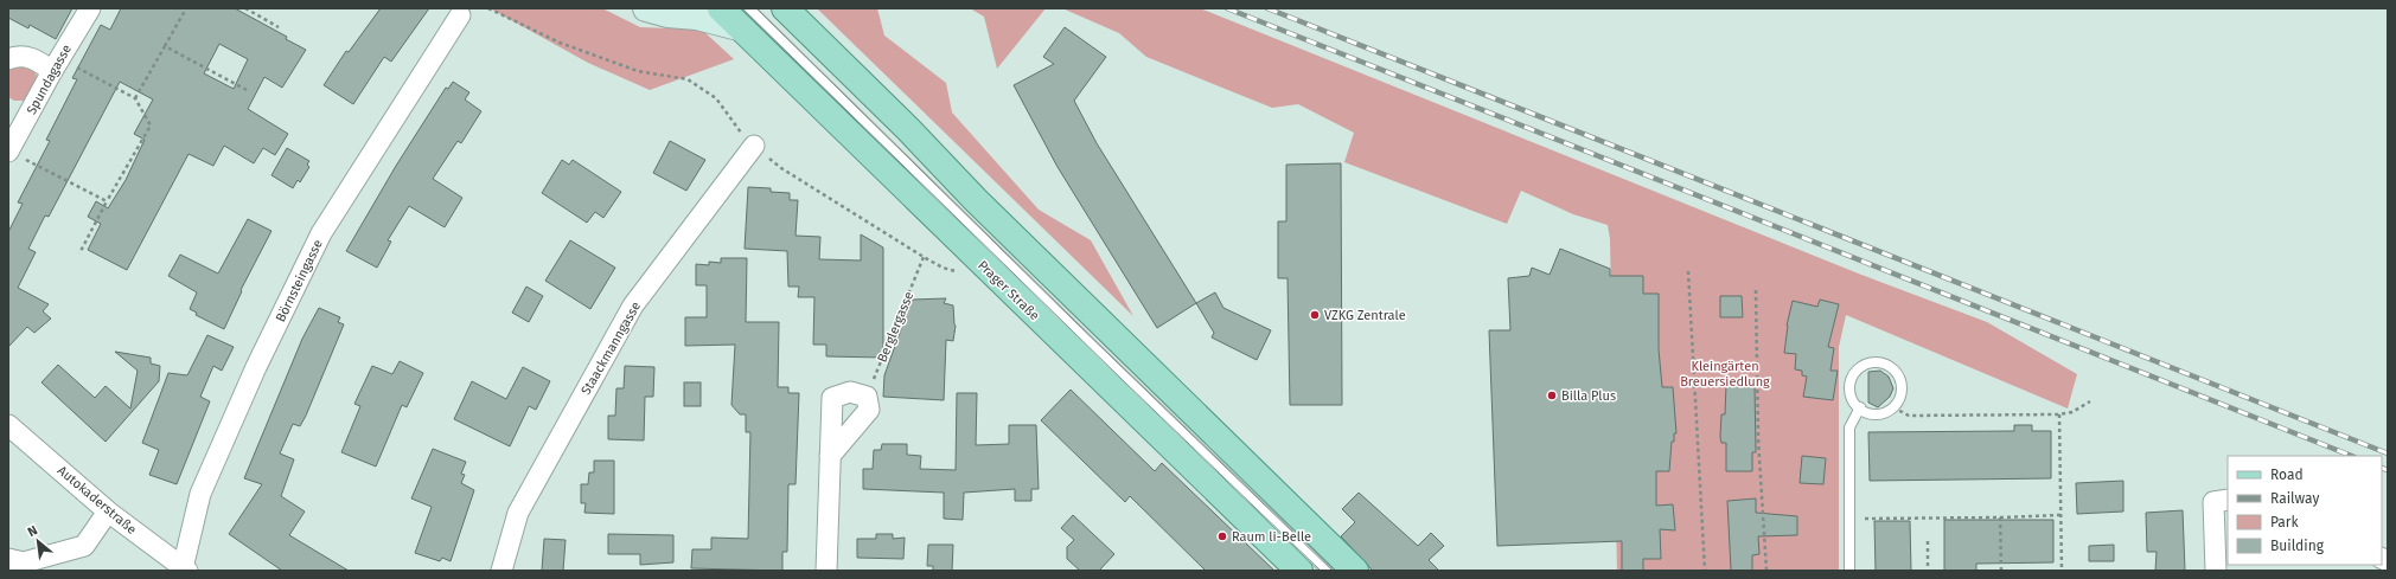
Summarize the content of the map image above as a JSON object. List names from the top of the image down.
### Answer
{
  "streets": {
    "main road": ["Prager Straße"],
    "street": [
      "Spundagasse",
      "Börnsteingasse",
      "Staackmanngasse",
      "Autokaderstraße"
    ],
    "path": ["Berglergasse"]
  },
  "crossings": [
    ["Börnsteingasse", "Autokaderstraße"]
  ],
  "parks": ["Kleingärten Breuersiedlung"],
  "places": ["VZKG Zentrale", "Billa Plus", "Raum li-Belle"],
  "legend": [
    "Road",
    "Railway",
    "Park",
    "Building"
  ],
  "north": "top left"
}
